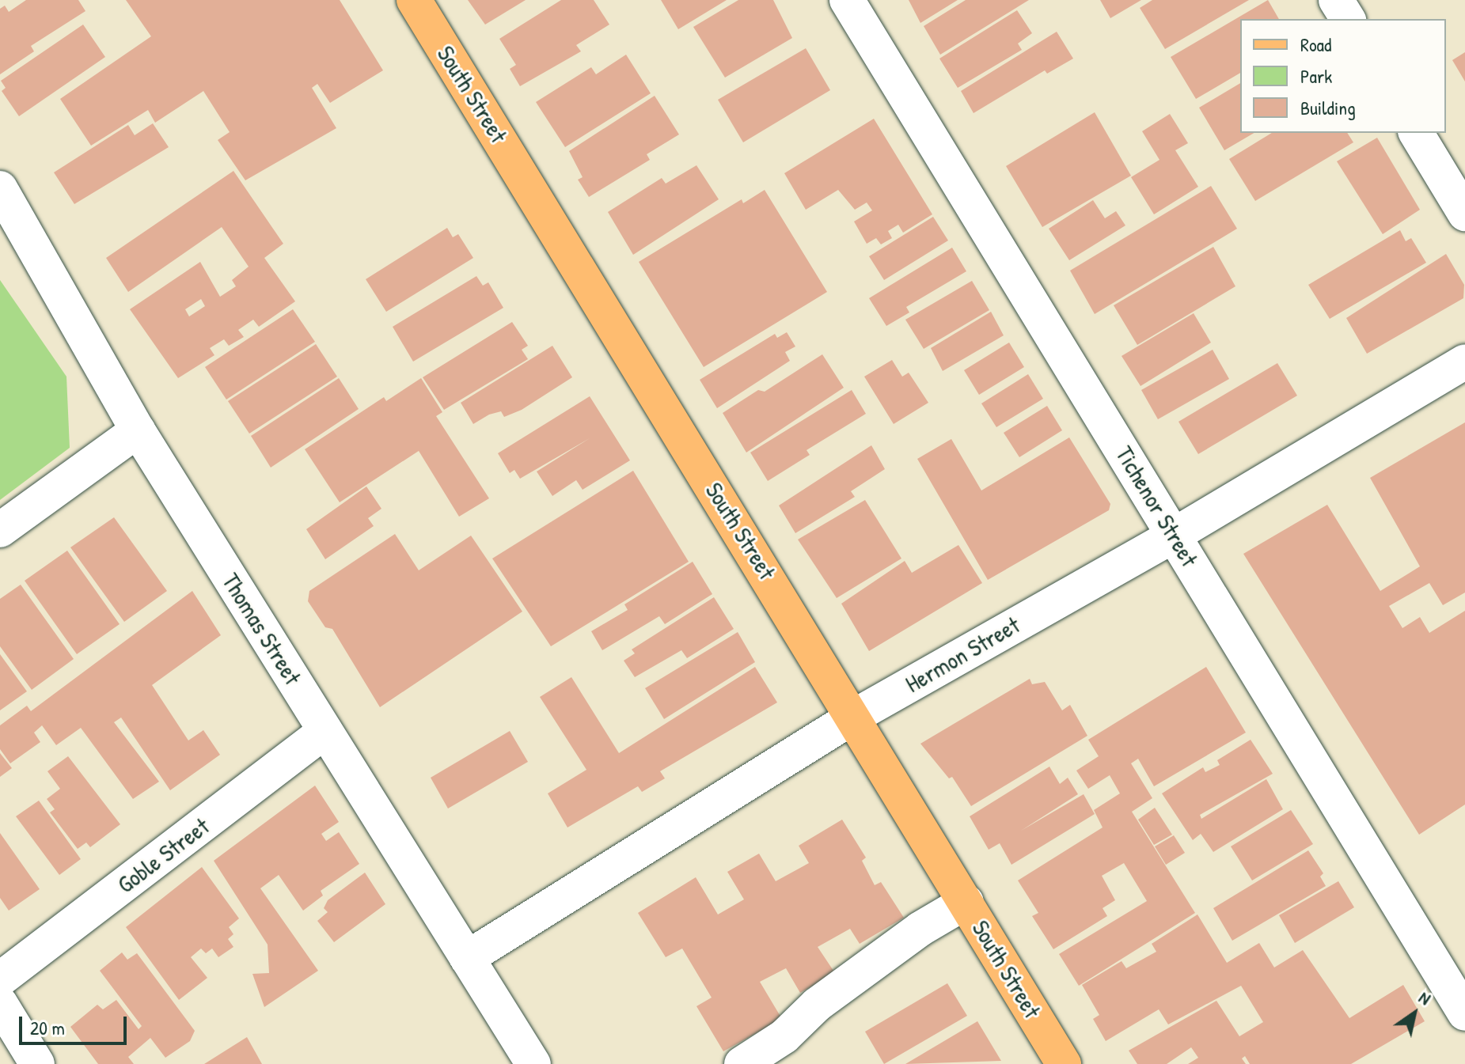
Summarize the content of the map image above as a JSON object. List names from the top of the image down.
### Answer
{
  "streets": {
    "main road": ["South Street"],
    "street": [
      "Tichenor Street",
      "Thomas Street",
      "Hermon Street",
      "Goble Street"
    ]
  },
  "crossings": [
    ["South Street", "Hermon Street"],
    ["Tichenor Street", "Hermon Street"],
    ["Thomas Street", "Hermon Street"],
    ["Thomas Street", "Goble Street"]
  ],
  "legend": ["Road", "Park", "Building"],
  "scale_bar": "20 m",
  "north": "top right"
}
